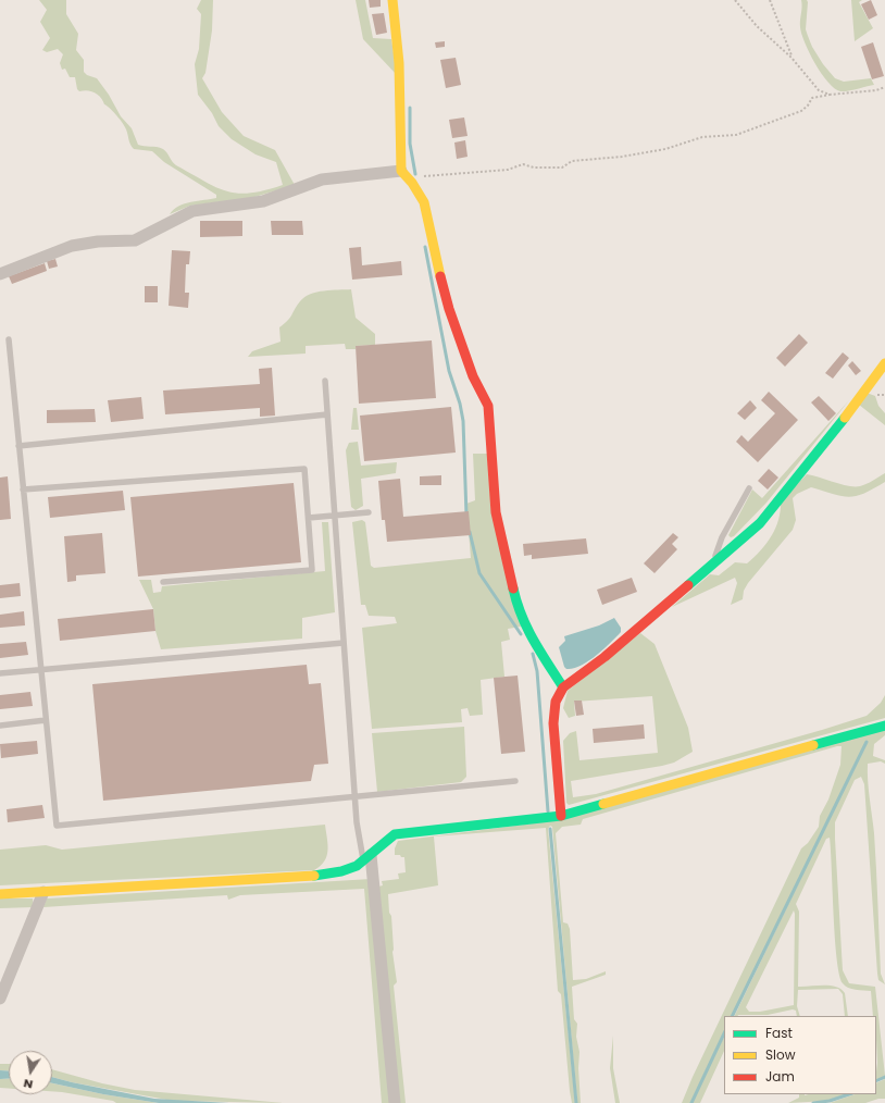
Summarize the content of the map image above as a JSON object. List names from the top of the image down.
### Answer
{
  "legend": ["Fast", "Slow", "Jam"],
  "north": "bottom"
}
